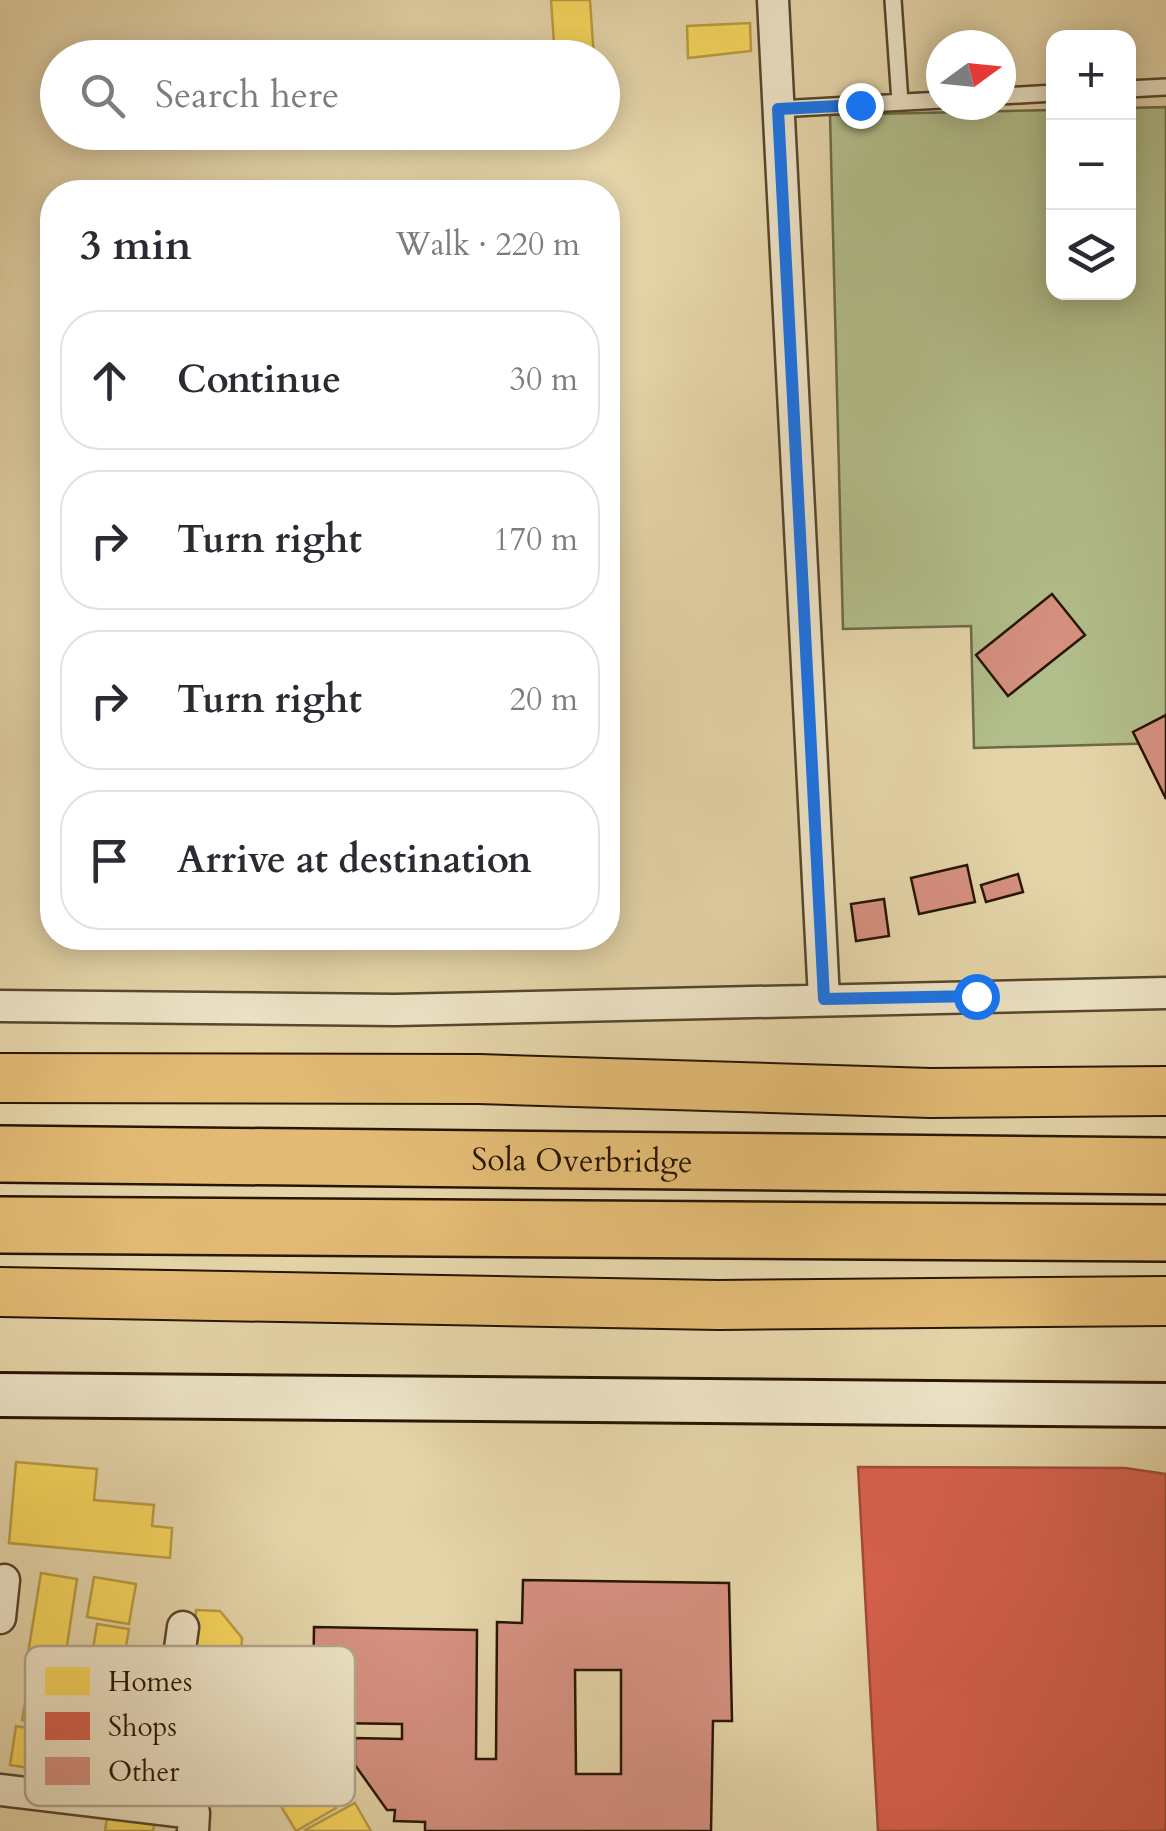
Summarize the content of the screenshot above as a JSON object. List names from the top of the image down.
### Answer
{
  "streets": {
    "highway": ["Sola Overbridge"]
  },
  "legend": ["Homes", "Shops", "Other"],
  "north": "right",
  "page": {
    "map_buttons": ["+", "−"],
    "search": "Search here",
    "heading": ["3 min", "Walk · 220 m"],
    "list": [
      ["Continue", "30 m"],
      ["Turn right", "170 m"],
      ["Turn right", "20 m"],
      "Arrive at destination"
    ]
  }
}
